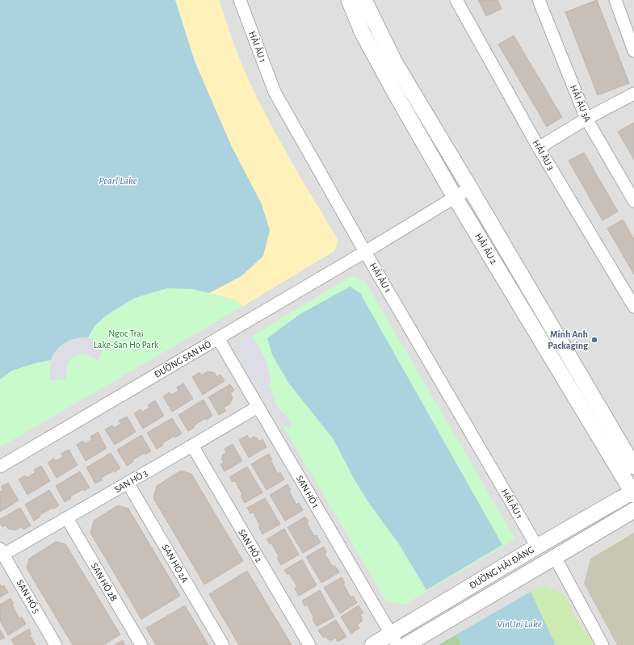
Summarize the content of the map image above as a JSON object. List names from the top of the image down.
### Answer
{
  "streets": {
    "street": [
      "HẢI ÂU 1",
      "HẢI ÂU 3A",
      "HẢI ÂU 3",
      "HẢI ÂU 2",
      "ĐƯỜNG SAN HÔ",
      "SAN HÔ 3",
      "SAN HÔ 1",
      "SAN HÔ 2",
      "SAN HÔ 2A",
      "ĐƯỜNG HẢI ĐĂNG",
      "SAN HÔ 2B",
      "SAN HÔ 5"
    ]
  },
  "crossings": [
    ["HẢI ÂU 1", "ĐƯỜNG SAN HÔ"],
    ["HẢI ÂU 1", "ĐƯỜNG HẢI ĐĂNG"],
    ["HẢI ÂU 2", "ĐƯỜNG SAN HÔ"],
    ["HẢI ÂU 2", "ĐƯỜNG HẢI ĐĂNG"],
    ["ĐƯỜNG SAN HÔ", "SAN HÔ 1"],
    ["SAN HÔ 3", "SAN HÔ 1"],
    ["SAN HÔ 3", "SAN HÔ 2"],
    ["SAN HÔ 3", "SAN HÔ 2A"],
    ["SAN HÔ 3", "SAN HÔ 2B"],
    ["SAN HÔ 3", "SAN HÔ 5"],
    ["SAN HÔ 1", "ĐƯỜNG HẢI ĐĂNG"]
  ],
  "water": ["Pearl Lake", "VinUni Lake"],
  "parks": ["Ngoc Trai Lake-San Ho Park"],
  "places": ["Minh Anh Packaging"]
}
